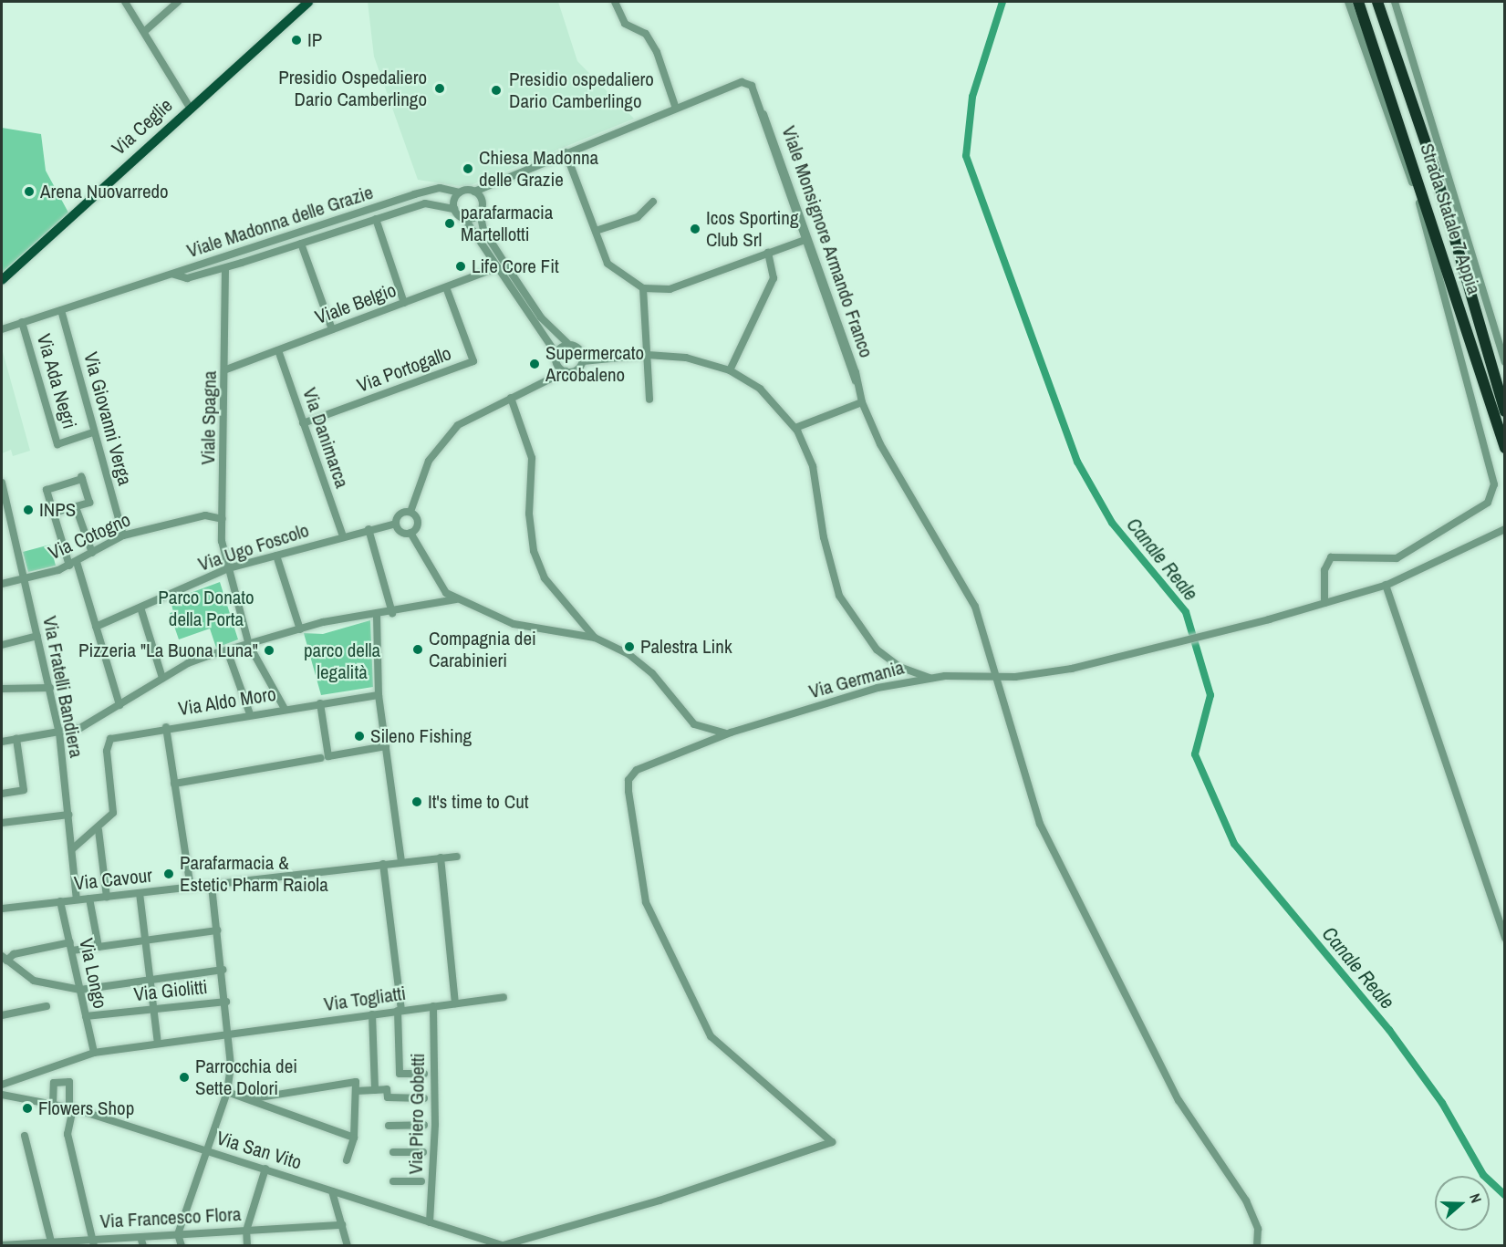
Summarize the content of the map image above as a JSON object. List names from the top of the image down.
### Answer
{
  "streets": {
    "highway": ["Strada Statale 7 Appia"],
    "main road": ["Via Ceglie"],
    "street": [
      "Viale Madonna delle Grazie",
      "Viale Monsignore Armando Franco",
      "Viale Belgio",
      "Via Portogallo",
      "Via Ada Negri",
      "Viale Spagna",
      "Via Giovanni Verga",
      "Via Danimarca",
      "Via Cotogno",
      "Via Ugo Foscolo",
      "Via Germania",
      "Via Fratelli Bandiera",
      "Via Aldo Moro",
      "Via Cavour",
      "Via Longo",
      "Via Giolitti",
      "Via Togliatti",
      "Via Piero Gobetti",
      "Via San Vito",
      "Via Francesco Flora"
    ]
  },
  "crossings": [
    ["Viale Madonna delle Grazie", "Viale Monsignore Armando Franco"],
    ["Viale Madonna delle Grazie", "Viale Spagna"],
    ["Viale Monsignore Armando Franco", "Via Germania"],
    ["Viale Belgio", "Via Portogallo"],
    ["Viale Belgio", "Viale Spagna"],
    ["Viale Belgio", "Via Danimarca"],
    ["Via Portogallo", "Via Danimarca"],
    ["Via Ada Negri", "Via Giovanni Verga"],
    ["Viale Spagna", "Via Cotogno"],
    ["Viale Spagna", "Via Ugo Foscolo"],
    ["Viale Spagna", "Via Aldo Moro"],
    ["Via Giovanni Verga", "Via Cotogno"],
    ["Via Danimarca", "Via Ugo Foscolo"],
    ["Via Cotogno", "Via Fratelli Bandiera"],
    ["Via Germania", "Via San Vito"],
    ["Via Fratelli Bandiera", "Via Aldo Moro"],
    ["Via Fratelli Bandiera", "Via Cavour"],
    ["Via Cavour", "Via Longo"],
    ["Via Longo", "Via Giolitti"],
    ["Via Longo", "Via Togliatti"],
    ["Via Togliatti", "Via Piero Gobetti"],
    ["Via Piero Gobetti", "Via San Vito"]
  ],
  "water": ["Canale Reale"],
  "parks": ["Parco Donato della Porta", "parco della legalità"],
  "places": [
    "IP",
    "Presidio Ospedaliero Dario Camberlingo",
    "Presidio ospedaliero Dario Camberlingo",
    "Chiesa Madonna delle Grazie",
    "Arena Nuovarredo",
    "parafarmacia Martellotti",
    "Icos Sporting Club Srl",
    "Life Core Fit",
    "Supermercato Arcobaleno",
    "INPS",
    "Palestra Link",
    "Compagnia dei Carabinieri",
    "Pizzeria \"La Buona Luna\"",
    "Sileno Fishing",
    "It's time to Cut",
    "Parafarmacia & Estetic Pharm Raiola",
    "Parrocchia dei Sette Dolori",
    "Flowers Shop"
  ],
  "north": "right"
}
